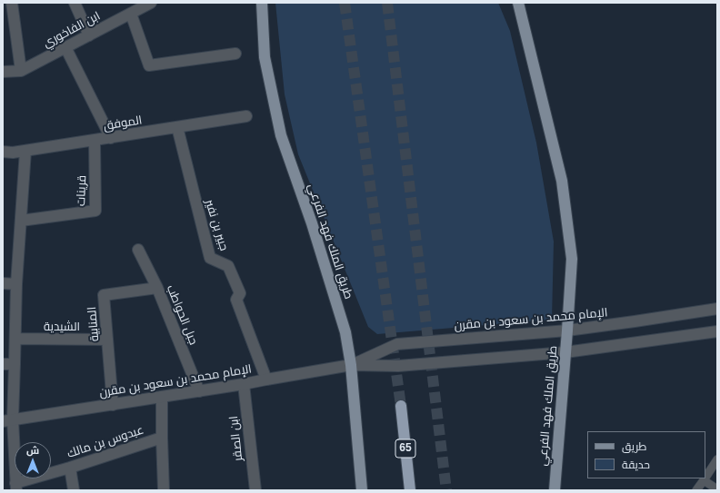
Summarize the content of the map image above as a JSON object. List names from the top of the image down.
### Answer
{
  "streets": {
    "highway": ["65"],
    "main road": ["طريق الملك فهد الفرعي"],
    "street": [
      "ابن الفاخوري",
      "الموفق",
      "قرينات",
      "جبير بن نفير",
      "جبل الحواطب",
      "الإمام محمد بن سعود بن مقرن",
      "المنابية",
      "الشيدية",
      "ابن الصقر",
      "عبدوس بن مالك"
    ]
  },
  "crossings": [
    ["الموفق", "قرينات"],
    ["الموفق", "جبير بن نفير"],
    ["جبير بن نفير", "الإمام محمد بن سعود بن مقرن"],
    ["طريق الملك فهد الفرعي", "الإمام محمد بن سعود بن مقرن"],
    ["جبل الحواطب", "الإمام محمد بن سعود بن مقرن"],
    ["جبل الحواطب", "المنابية"],
    ["الإمام محمد بن سعود بن مقرن", "المنابية"],
    ["الإمام محمد بن سعود بن مقرن", "ابن الصقر"],
    ["المنابية", "الشيدية"]
  ],
  "legend": ["طريق", "حديقة"],
  "north": "top"
}
